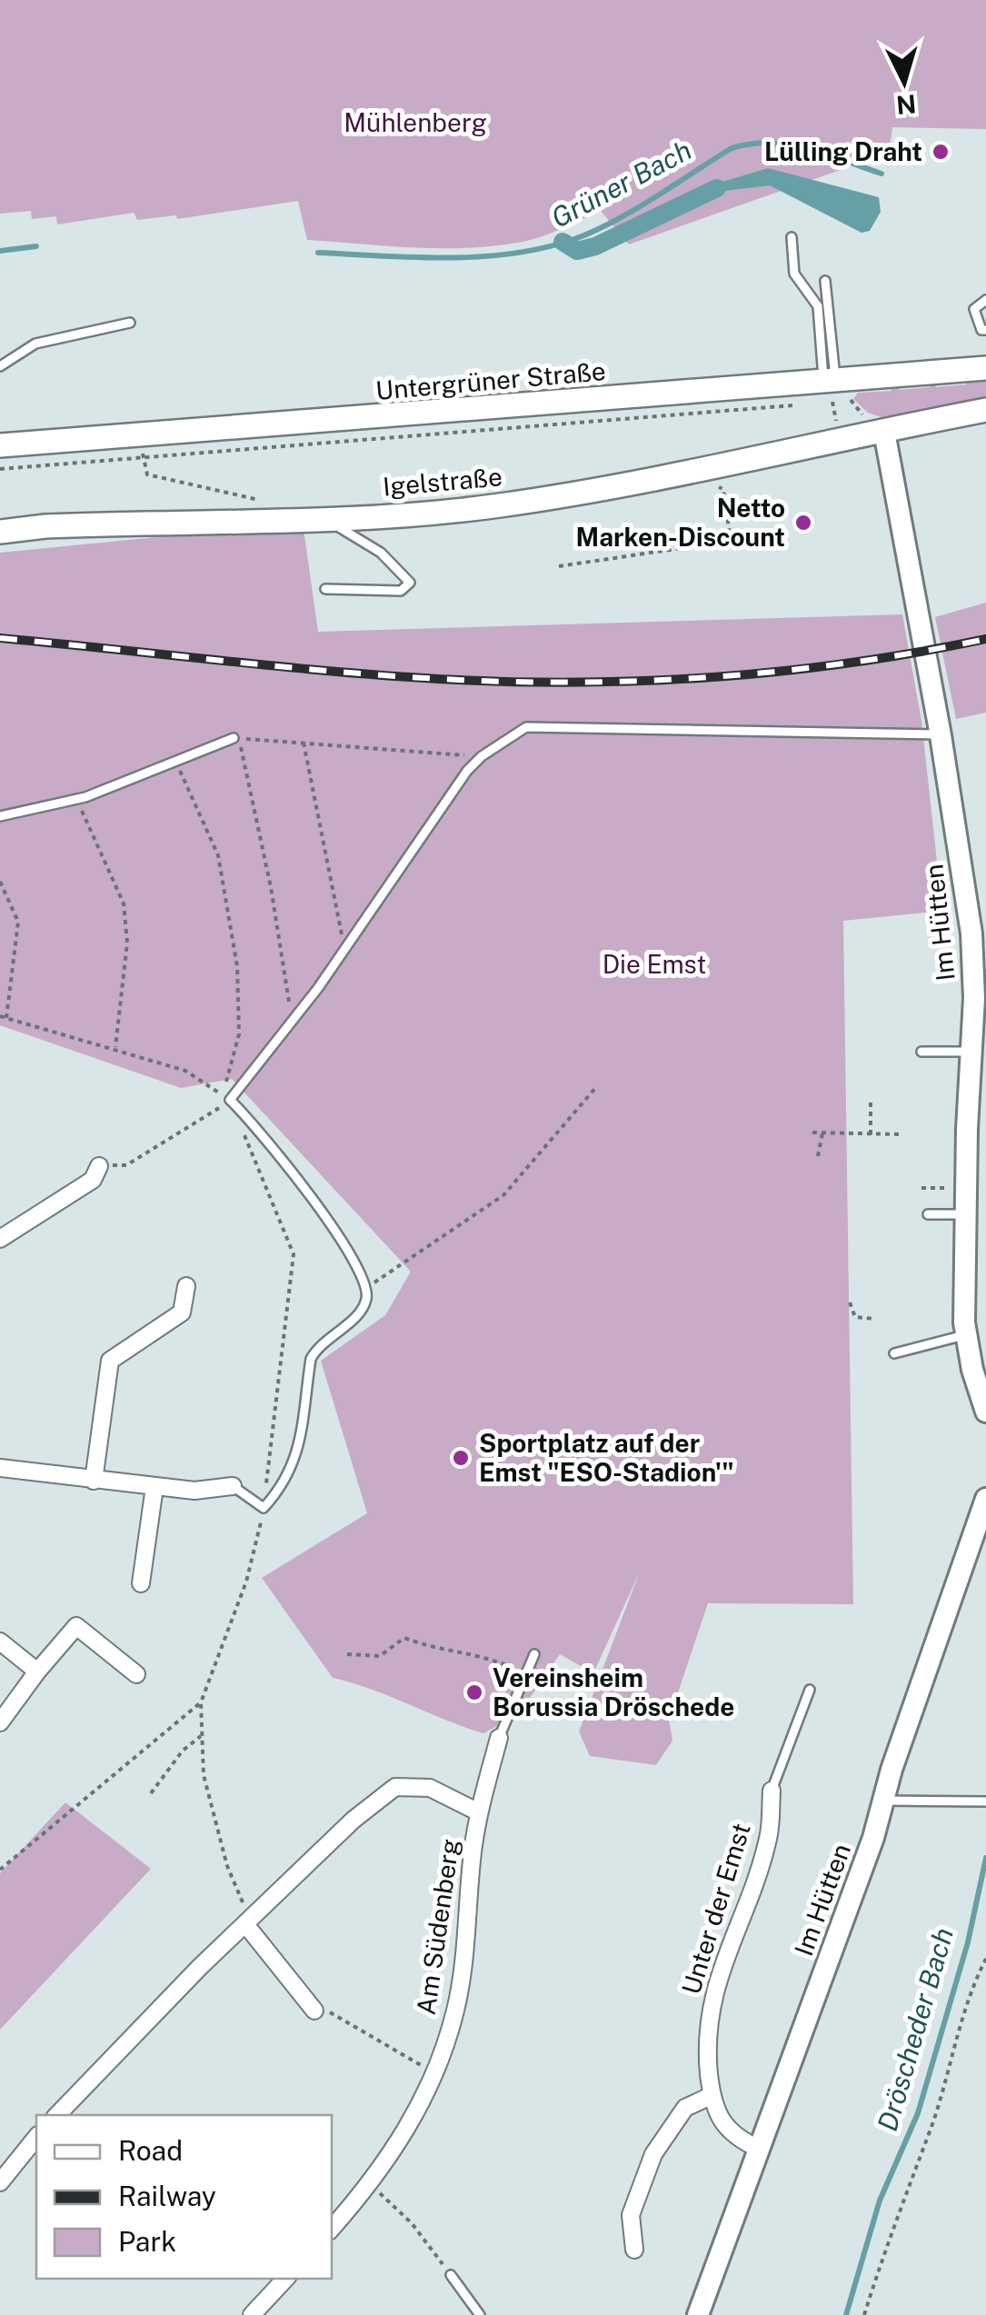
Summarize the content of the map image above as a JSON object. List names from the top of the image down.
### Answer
{
  "streets": {
    "main road": ["Untergrüner Straße", "Igelstraße"],
    "street": ["Im Hütten", "Unter der Emst", "Am Südenberg"]
  },
  "crossings": [
    ["Igelstraße", "Im Hütten"],
    ["Im Hütten", "Unter der Emst"]
  ],
  "water": ["Grüner Bach", "Dröscheder Bach"],
  "parks": ["Mühlenberg", "Die Emst"],
  "places": [
    "Lülling Draht",
    "Netto Marken-Discount",
    "Sportplatz auf der Emst \"ESO-Stadion'\"",
    "Vereinsheim Borussia Dröschede"
  ],
  "legend": ["Road", "Railway", "Park"],
  "north": "bottom"
}
